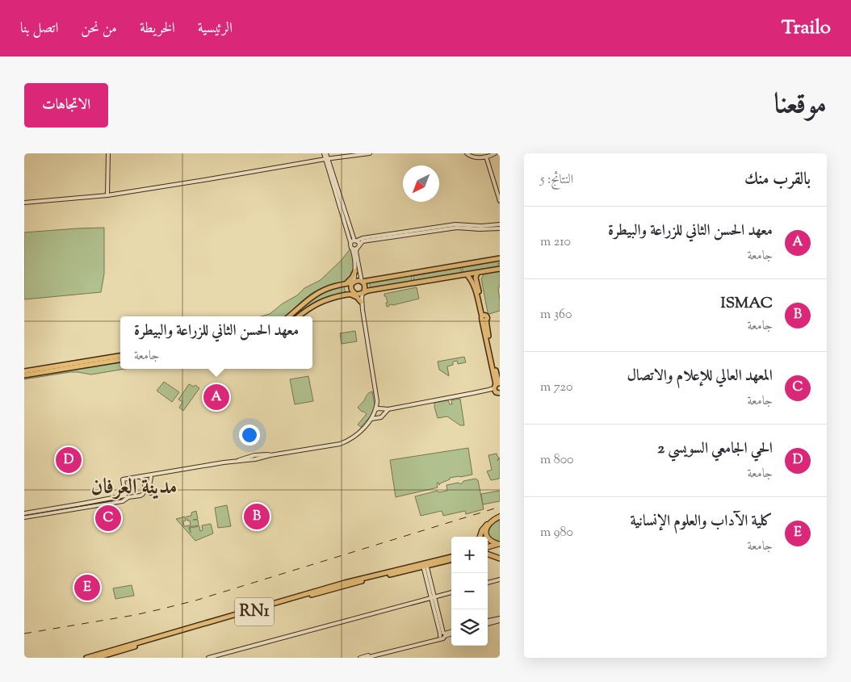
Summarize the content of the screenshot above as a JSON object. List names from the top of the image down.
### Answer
{
  "streets": {
    "main road": ["RN1"]
  },
  "districts": ["مدينة العرفان"],
  "north": "bottom left",
  "page": {
    "header": "Trailo",
    "nav": [
      "الرئيسية",
      "الخريطة",
      "من نحن",
      "اتصل بنا"
    ],
    "title": "موقعنا",
    "buttons": "الاتجاهات",
    "heading": ["بالقرب منك", "النتائج: 5"],
    "list": [
      {
        "mark": "A",
        "name": "معهد الحسن الثاني للزراعة والبيطرة",
        "note": "جامعة",
        "value": "210 m"
      },
      {
        "mark": "B",
        "name": "ISMAC",
        "note": "جامعة",
        "value": "360 m"
      },
      {
        "mark": "C",
        "name": "المعهد العالي للإعلام والاتصال",
        "note": "جامعة",
        "value": "720 m"
      },
      {
        "mark": "D",
        "name": "الحي الجامعي السويسي 2",
        "note": "جامعة",
        "value": "800 m"
      },
      {
        "mark": "E",
        "name": "كلية الآداب والعلوم الإنسانية",
        "note": "جامعة",
        "value": "980 m"
      }
    ],
    "popup": ["معهد الحسن الثاني للزراعة والبيطرة", "جامعة"],
    "pins": [
      "A",
      "D",
      "B",
      "C",
      "E"
    ],
    "map_buttons": ["+", "−"]
  }
}
